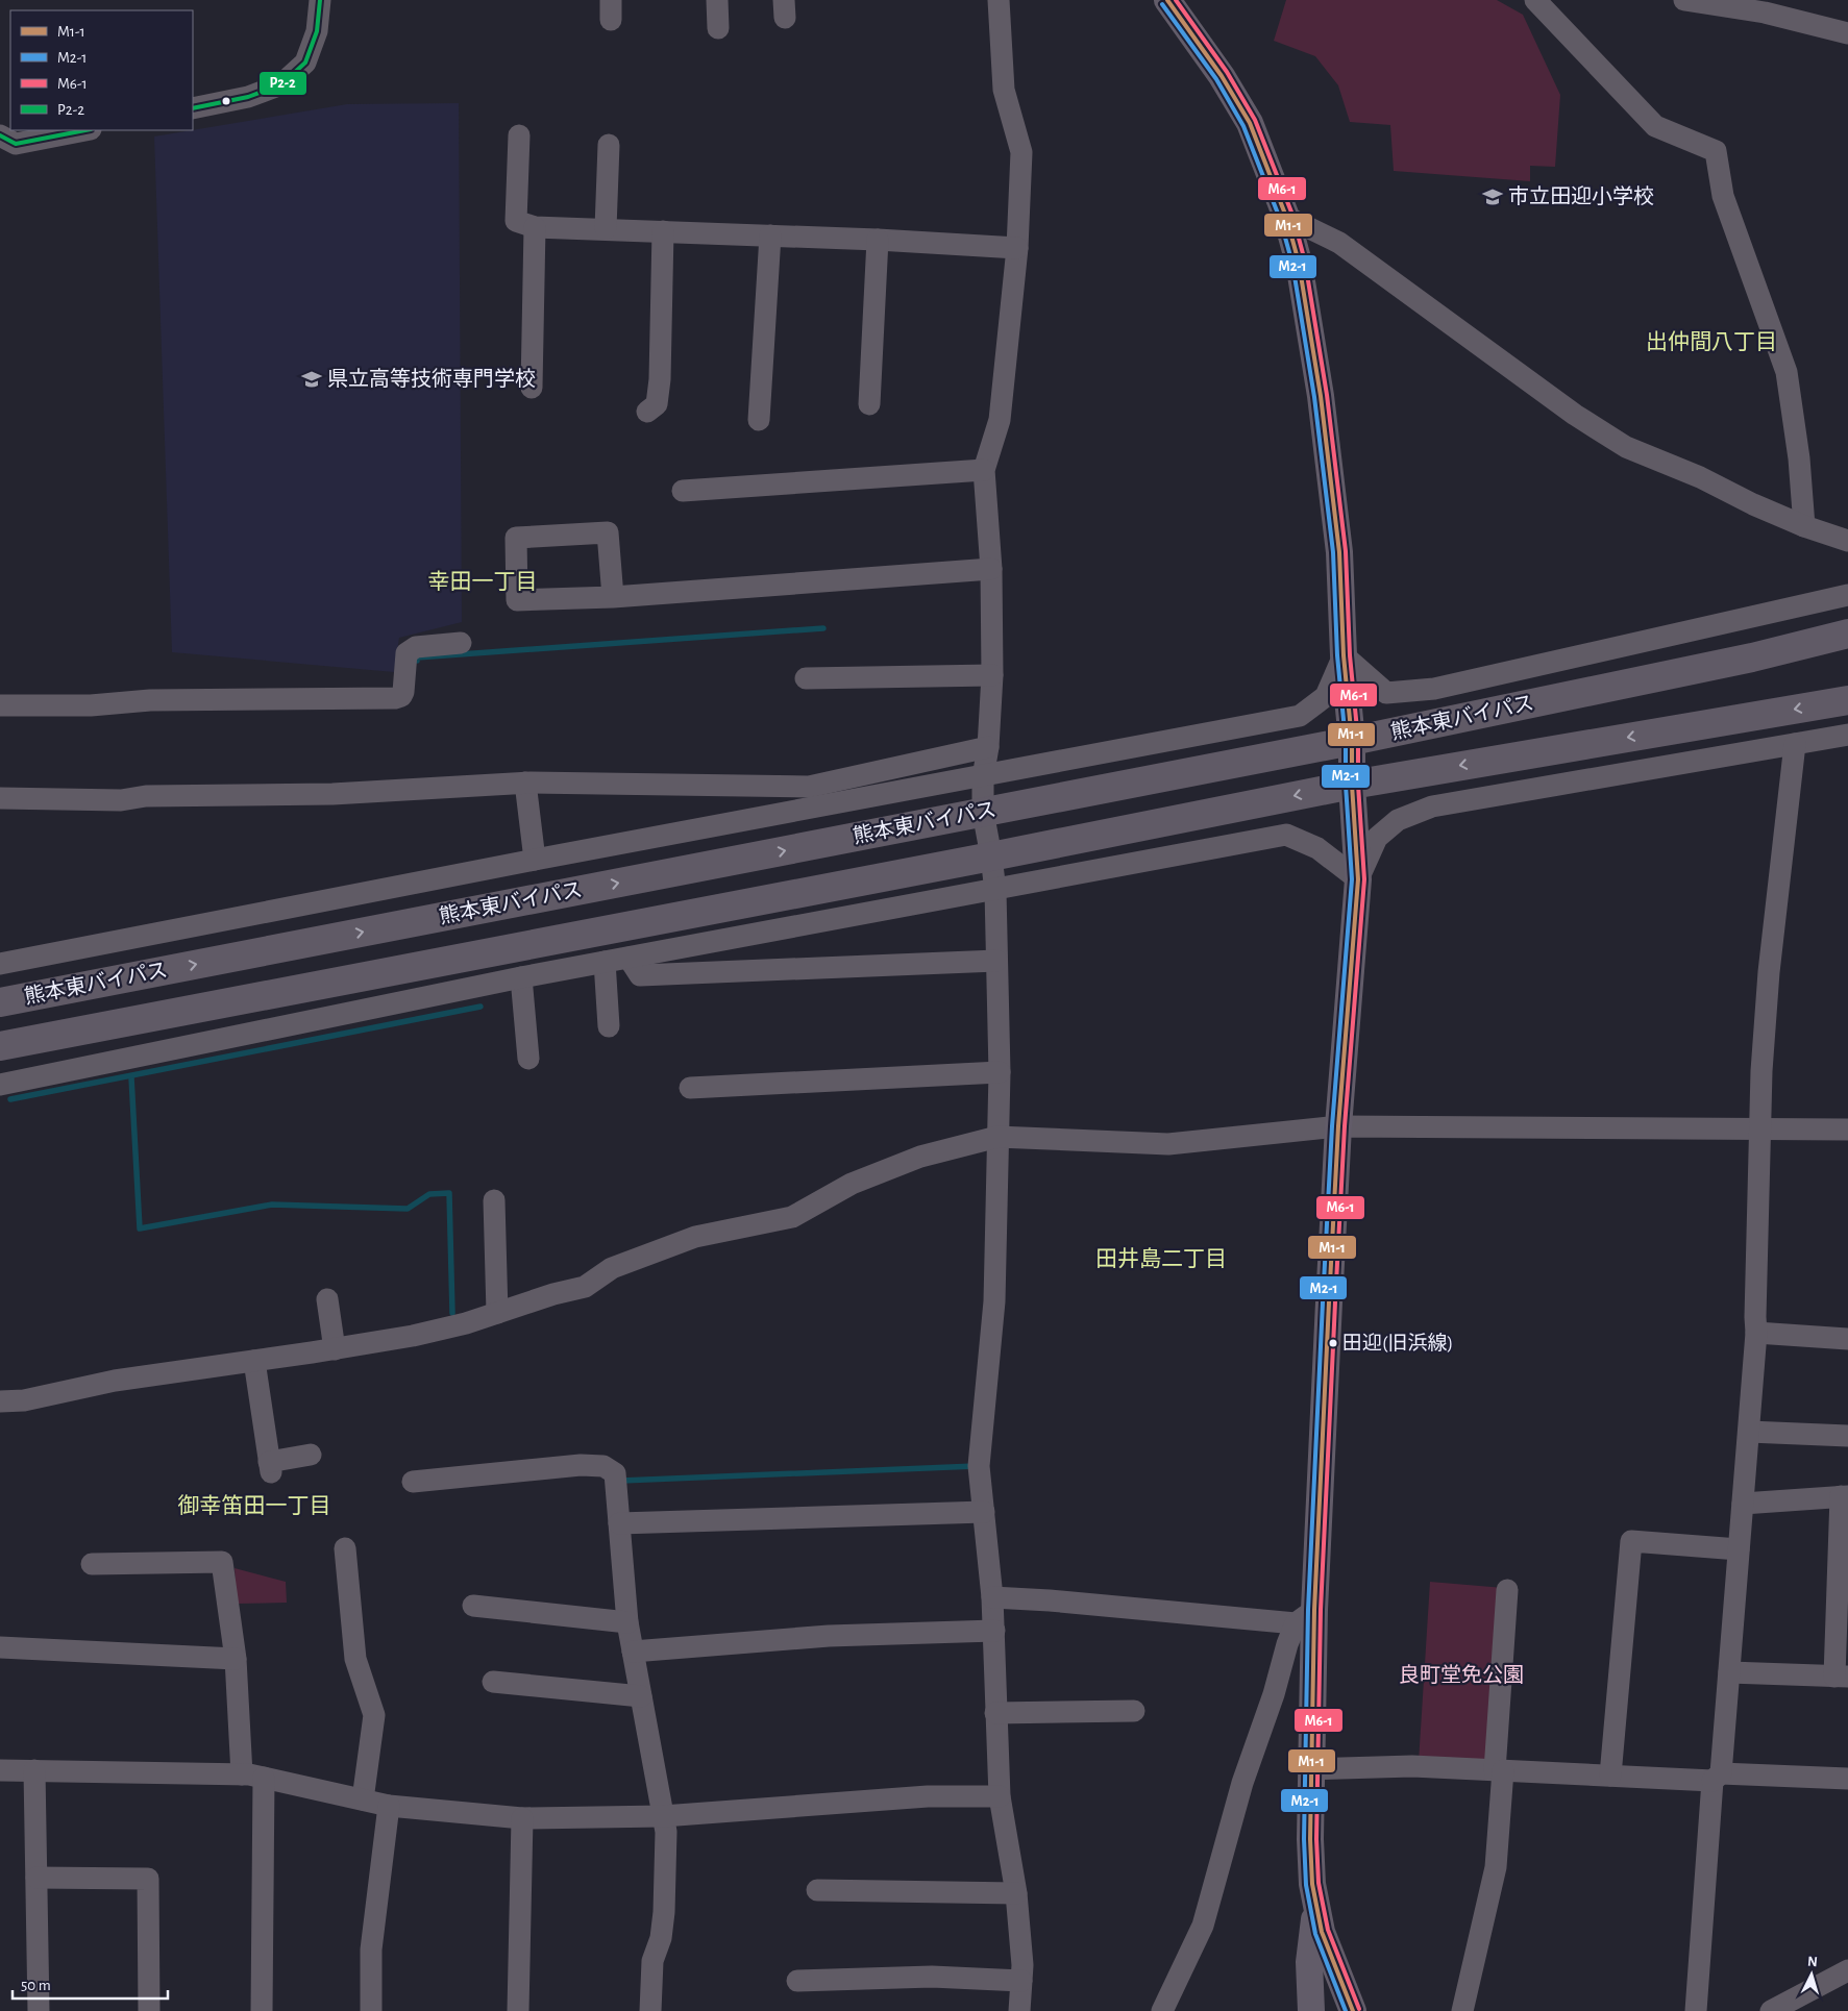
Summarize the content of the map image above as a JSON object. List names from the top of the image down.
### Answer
{
  "streets": {
    "highway": ["熊本東バイパス"]
  },
  "districts": [
    "出仲間八丁目",
    "幸田一丁目",
    "田井島二丁目",
    "御幸笛田一丁目"
  ],
  "parks": ["良町堂免公園"],
  "places": {
    "school or university": ["市立田迎小学校", "県立高等技術専門学校"],
    "other": ["田迎(旧浜線)"]
  },
  "lines": [
    "transit line M1-1",
    "transit line M6-1",
    "transit line P2-2",
    "transit line M2-1"
  ],
  "legend": [
    "M1-1",
    "M2-1",
    "M6-1",
    "P2-2"
  ],
  "scale_bar": "50 m",
  "north": "top"
}
